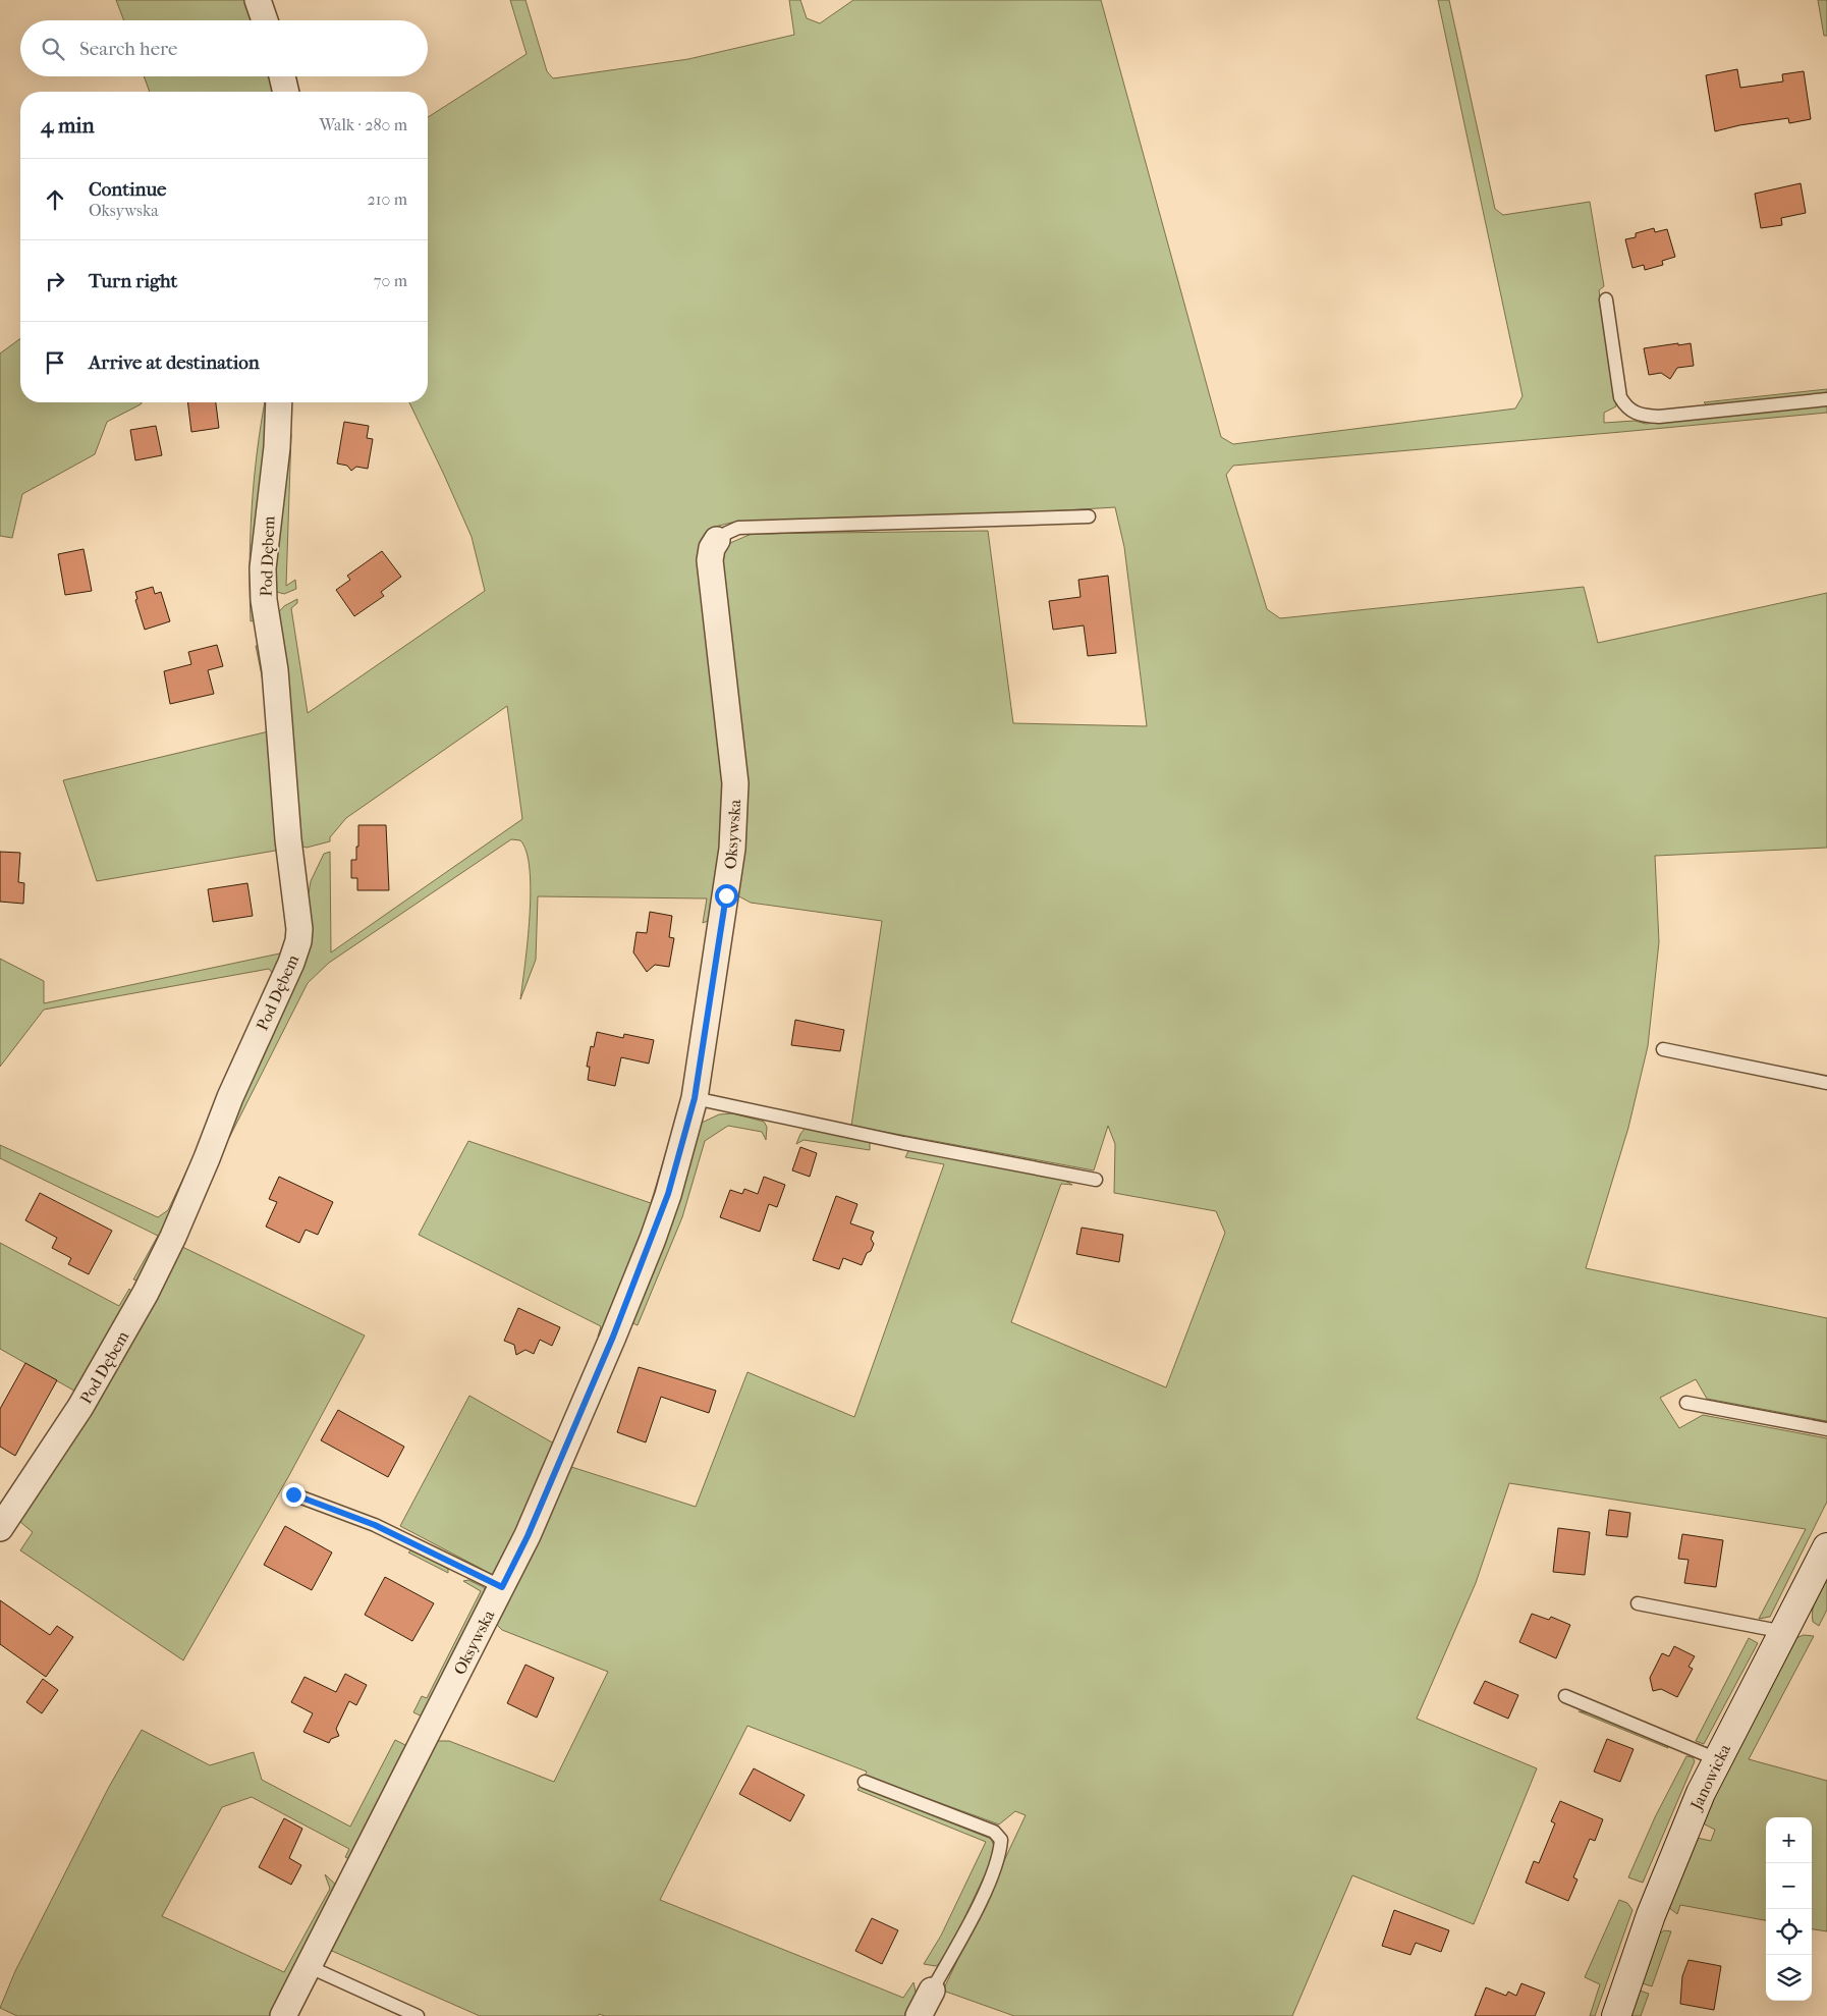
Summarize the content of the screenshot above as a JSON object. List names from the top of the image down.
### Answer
{
  "streets": {
    "street": ["Pod Dębem", "Oksywska", "Janowicka"]
  },
  "page": {
    "search": "Search here",
    "heading": ["4 min", "Walk · 280 m"],
    "list": [
      ["Continue", "Oksywska", "210 m"],
      ["Turn right", "70 m"],
      "Arrive at destination"
    ],
    "map_buttons": ["+", "−"]
  }
}
